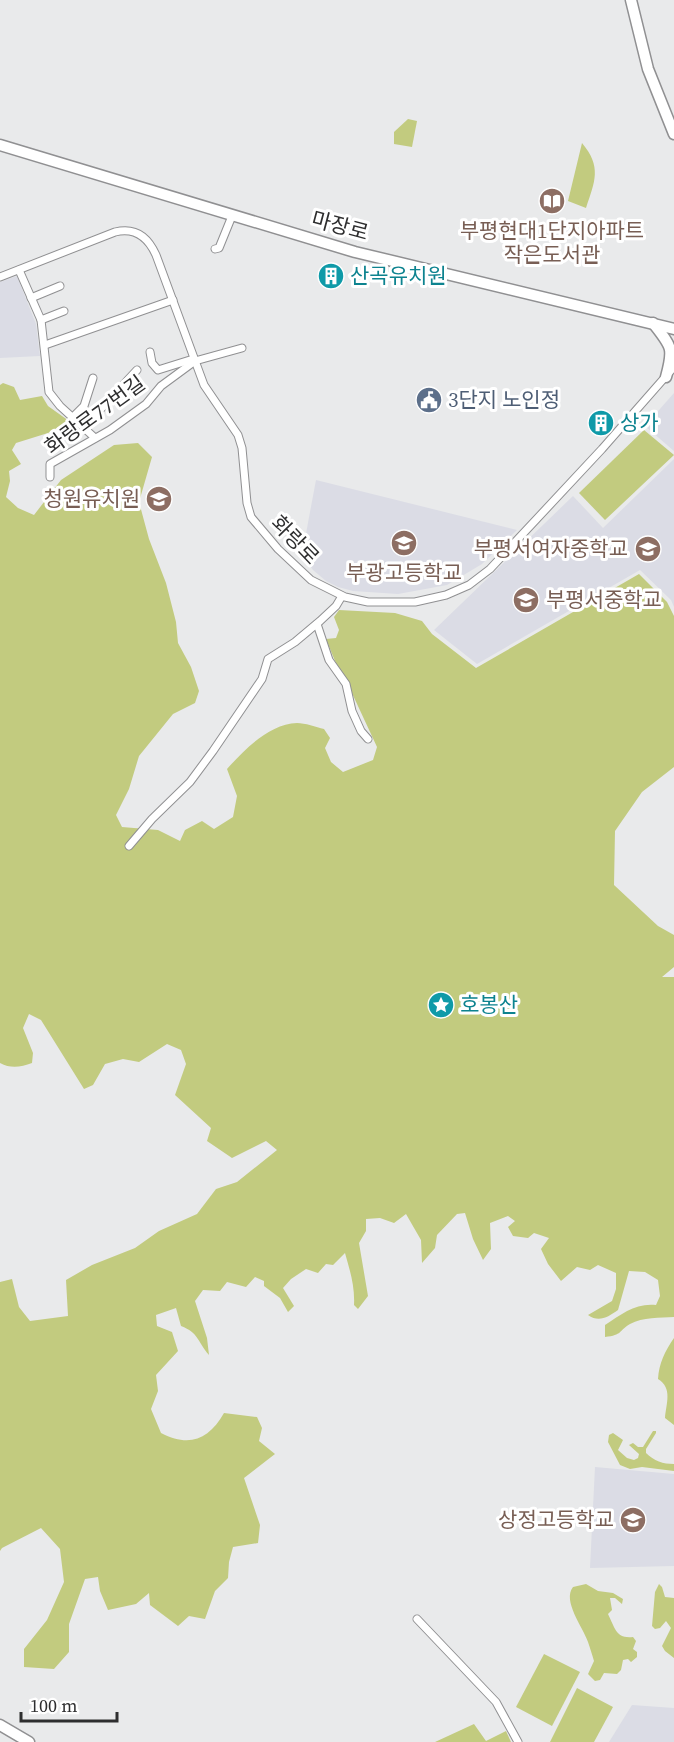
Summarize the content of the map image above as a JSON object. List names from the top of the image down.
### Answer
{
  "streets": {
    "main road": ["마장로"],
    "street": ["화랑로77번길", "화랑로"]
  },
  "crossings": [
    ["화랑로77번길", "화랑로"]
  ],
  "places": {
    "library": ["부평현대1단지아파트 작은도서관"],
    "building": ["산곡유치원", "상가"],
    "public building": ["3단지 노인정"],
    "school or university": [
      "청원유치원",
      "부광고등학교",
      "부평서여자중학교",
      "부평서중학교",
      "상정고등학교"
    ],
    "place": ["호봉산"]
  },
  "scale_bar": "100 m"
}
